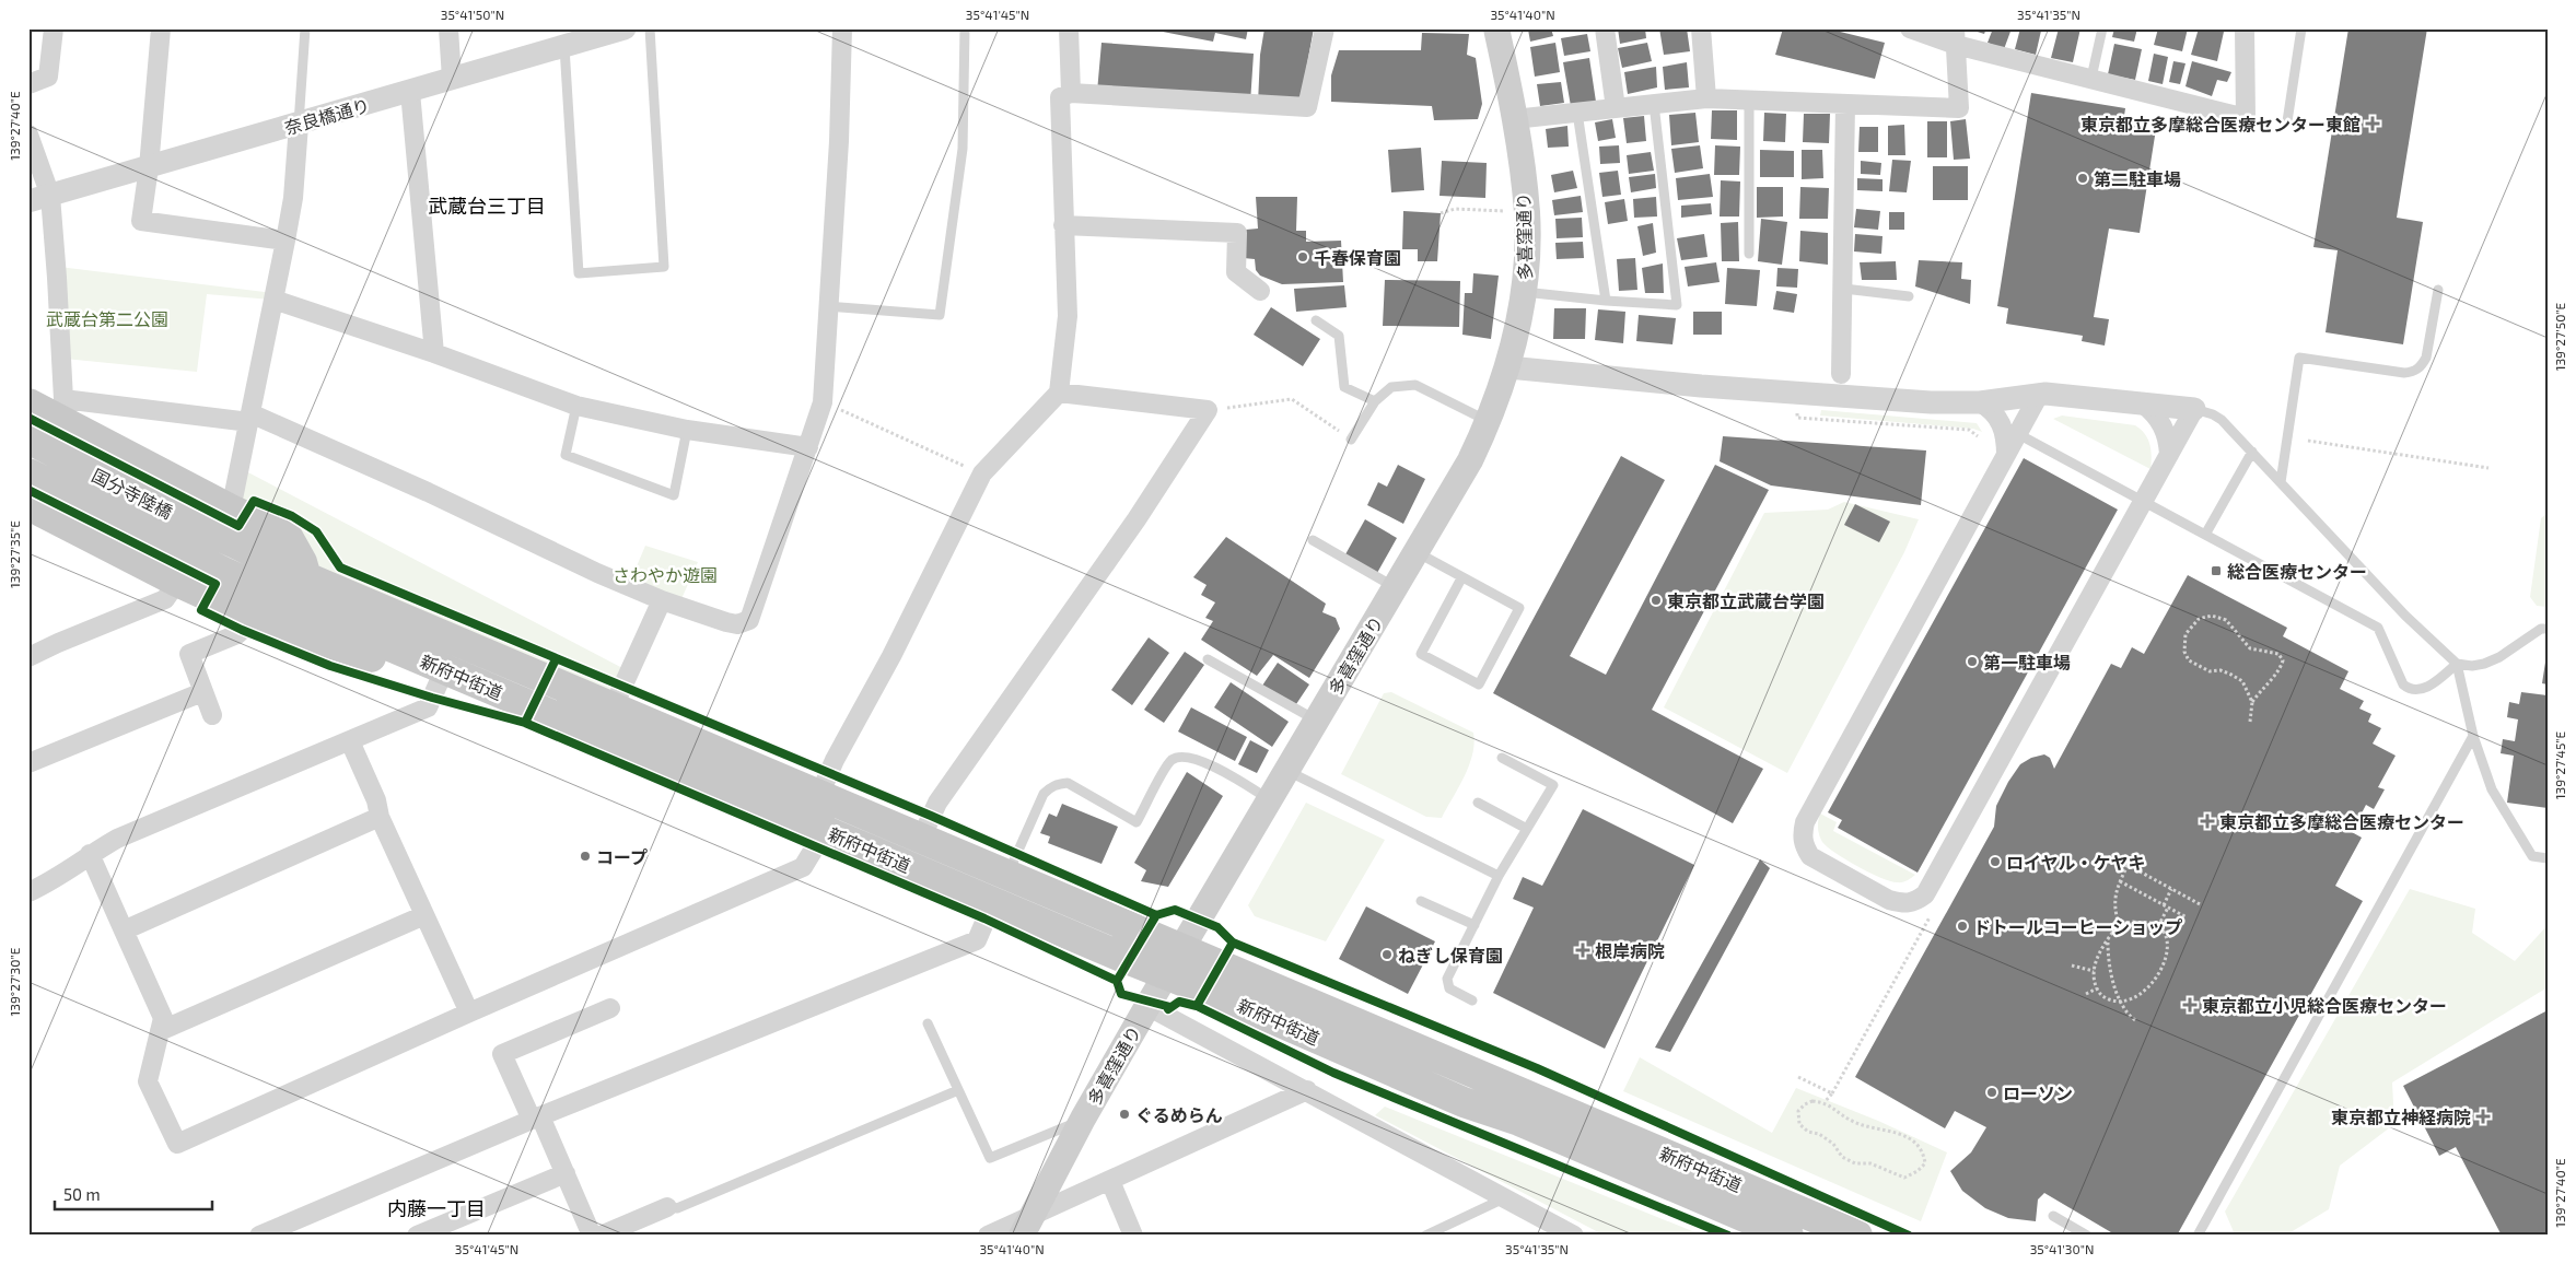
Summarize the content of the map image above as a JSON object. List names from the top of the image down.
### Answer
{
  "streets": {
    "main road": ["多喜窪通り", "国分寺陸橋", "新府中街道"],
    "street": ["奈良橋通り"]
  },
  "crossings": [
    ["多喜窪通り", "新府中街道"],
    ["国分寺陸橋", "新府中街道"]
  ],
  "districts": ["武蔵台三丁目", "内藤一丁目"],
  "parks": ["武蔵台第二公園", "さわやか遊園"],
  "places": {
    "health": [
      "東京都立多摩総合医療センター東館",
      "東京都立多摩総合医療センター",
      "根岸病院",
      "東京都立小児総合医療センター",
      "東京都立神経病院"
    ],
    "other": [
      "第二駐車場",
      "千春保育園",
      "東京都立武蔵台学園",
      "第一駐車場",
      "コープ",
      "ロイヤル・ケヤキ",
      "ドトールコーヒーショップ",
      "ねぎし保育園",
      "ローソン",
      "ぐるめらん"
    ],
    "transit": ["総合医療センター"]
  },
  "scale_bar": "50 m",
  "coordinates": [
    "35°41'50\"N",
    "35°41'45\"N",
    "35°41'40\"N",
    "35°41'35\"N",
    "139°27'40\"E",
    "139°27'50\"E",
    "139°27'35\"E",
    "139°27'45\"E",
    "139°27'30\"E",
    "35°41'30\"N"
  ]
}
